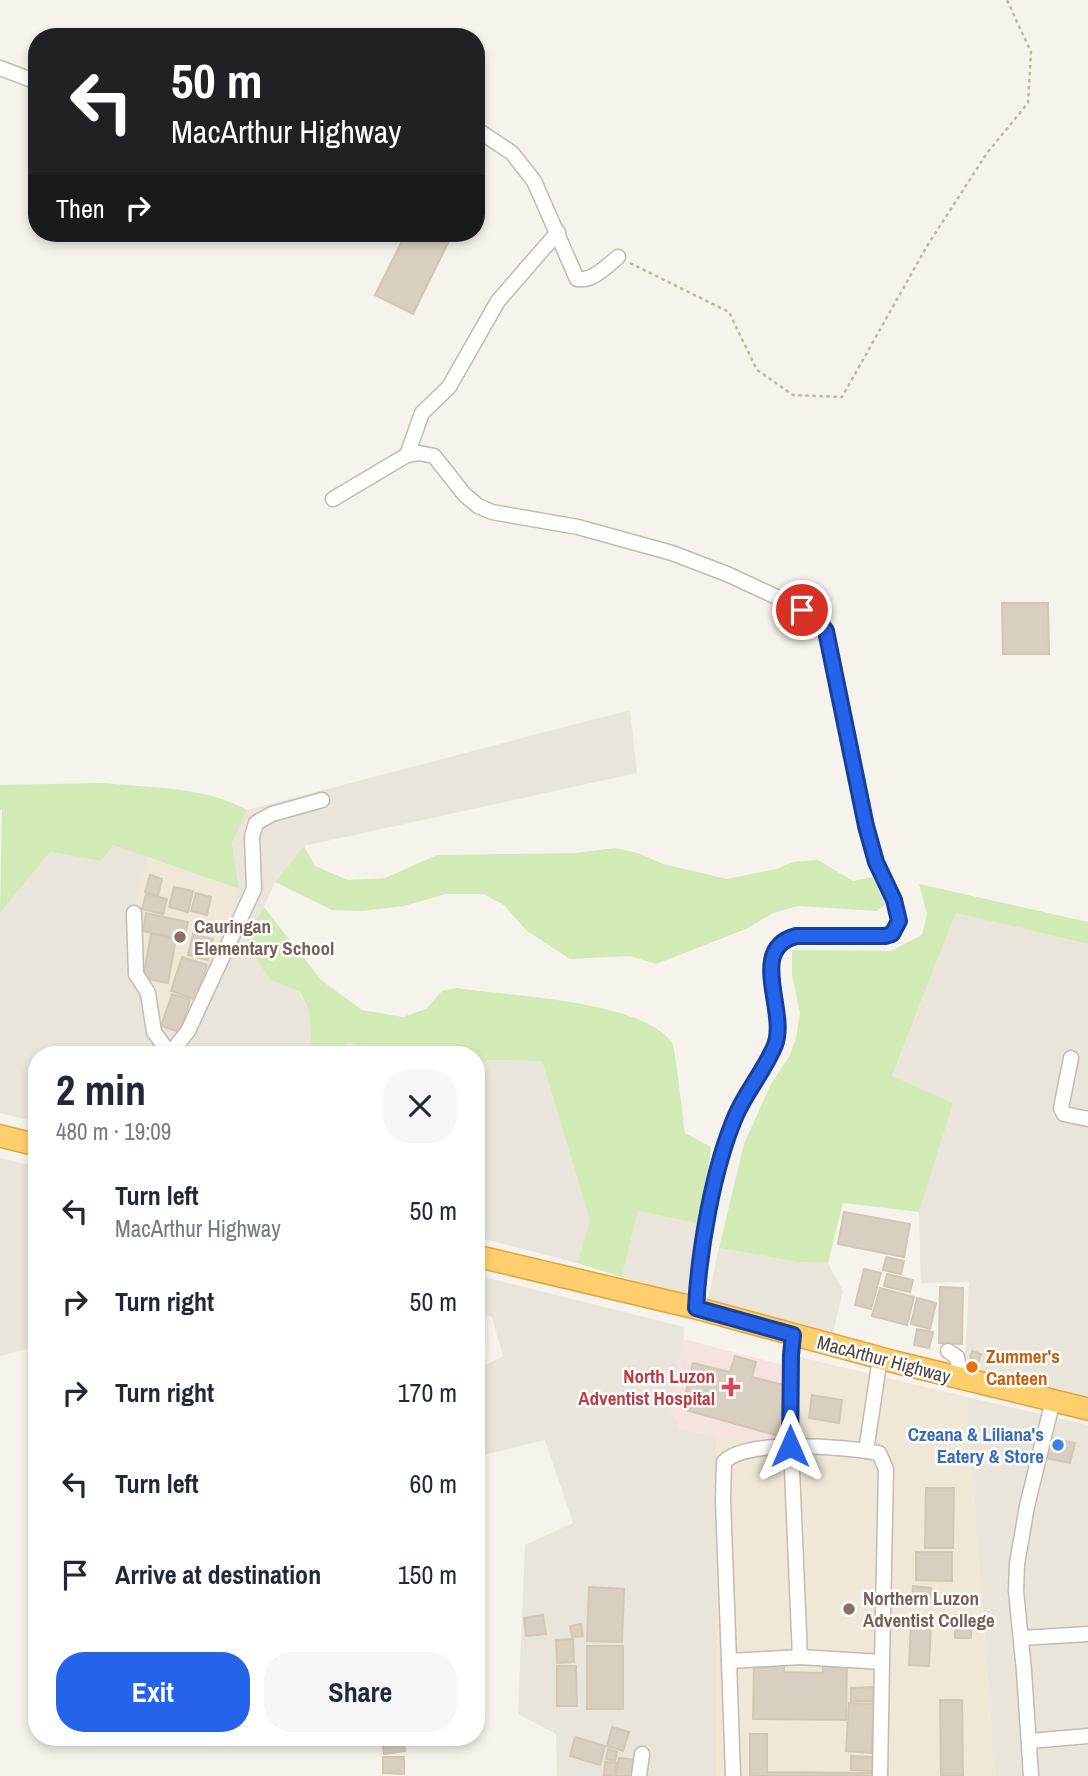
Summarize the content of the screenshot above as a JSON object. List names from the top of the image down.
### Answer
{
  "streets": {
    "highway": ["MacArthur Highway"]
  },
  "places": {
    "other": [
      "Cauringan Elementary School",
      "Zummer's Canteen",
      "Czeana & Liliana's Eatery & Store",
      "Northern Luzon Adventist College"
    ],
    "health": ["North Luzon Adventist Hospital"]
  },
  "page": {
    "turn": ["50 m", "MacArthur Highway"],
    "then": "Then",
    "heading": ["2 min", "480 m · 19:09"],
    "list": [
      {
        "name": "Turn left",
        "note": "MacArthur Highway",
        "value": "50 m"
      },
      {
        "name": "Turn right",
        "value": "50 m"
      },
      {
        "name": "Turn right",
        "value": "170 m"
      },
      {
        "name": "Turn left",
        "value": "60 m"
      },
      {
        "name": "Arrive at destination",
        "value": "150 m"
      }
    ],
    "buttons": ["Exit", "Share"]
  }
}
